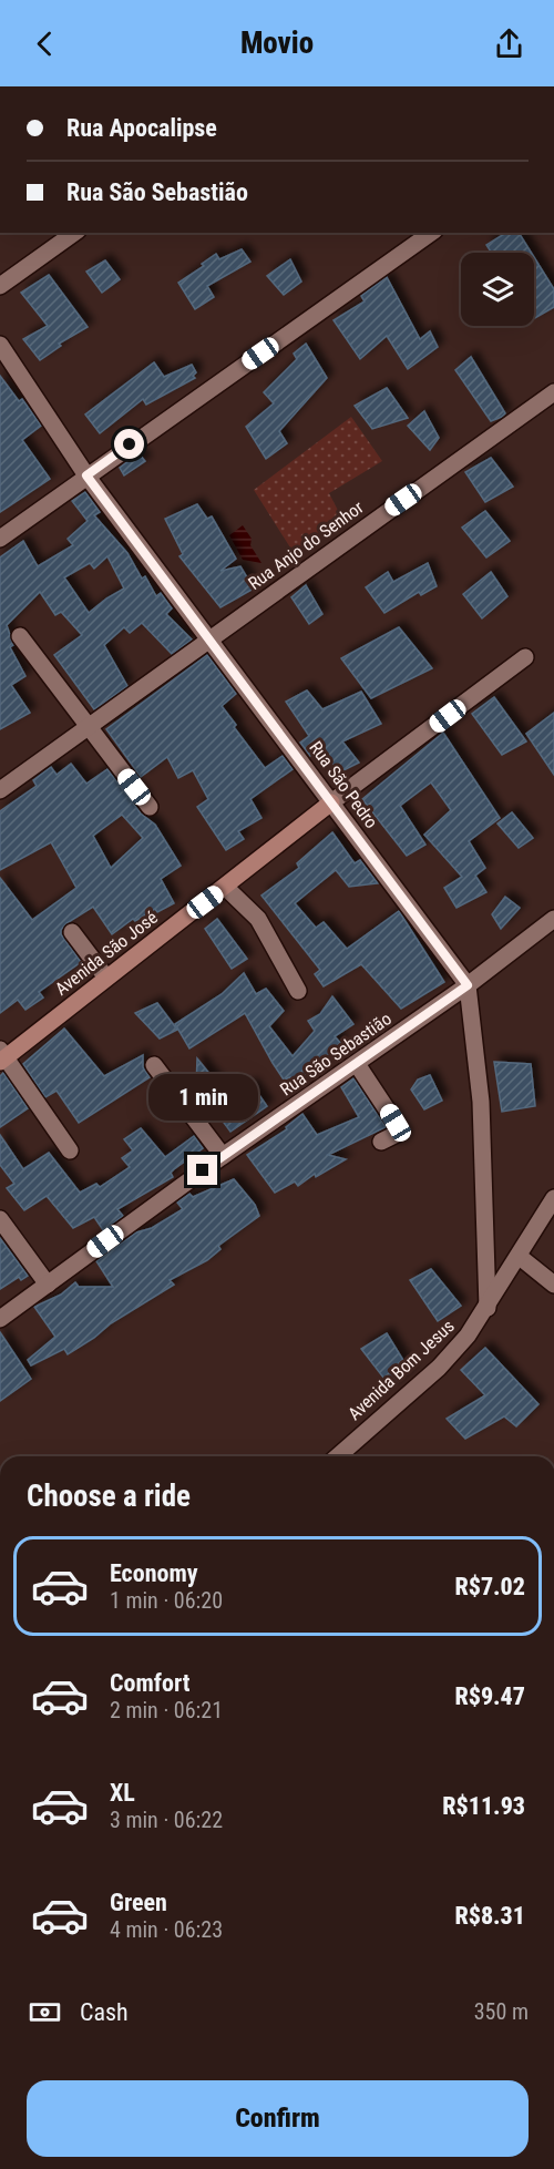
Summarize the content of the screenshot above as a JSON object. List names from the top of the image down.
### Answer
{
  "streets": {
    "street": [
      "Rua Anjo do Senhor",
      "Rua São Pedro",
      "Avenida São José",
      "Rua São Sebastião",
      "Avenida Bom Jesus"
    ]
  },
  "crossings": [
    ["Rua Anjo do Senhor", "Rua São Pedro"],
    ["Rua São Pedro", "Avenida São José"],
    ["Rua São Pedro", "Rua São Sebastião"]
  ],
  "page": {
    "header": "Movio",
    "banner": ["Rua Apocalipse", "Rua São Sebastião"],
    "bubble": "1 min",
    "heading": "Choose a ride",
    "list": [
      {
        "name": "Economy",
        "note": "1 min · 06:20",
        "value": "R$7.02"
      },
      {
        "name": "Comfort",
        "note": "2 min · 06:21",
        "value": "R$9.47"
      },
      {
        "name": "XL",
        "note": "3 min · 06:22",
        "value": "R$11.93"
      },
      {
        "name": "Green",
        "note": "4 min · 06:23",
        "value": "R$8.31"
      }
    ],
    "pay": ["Cash", "350 m"],
    "buttons": "Confirm"
  }
}
